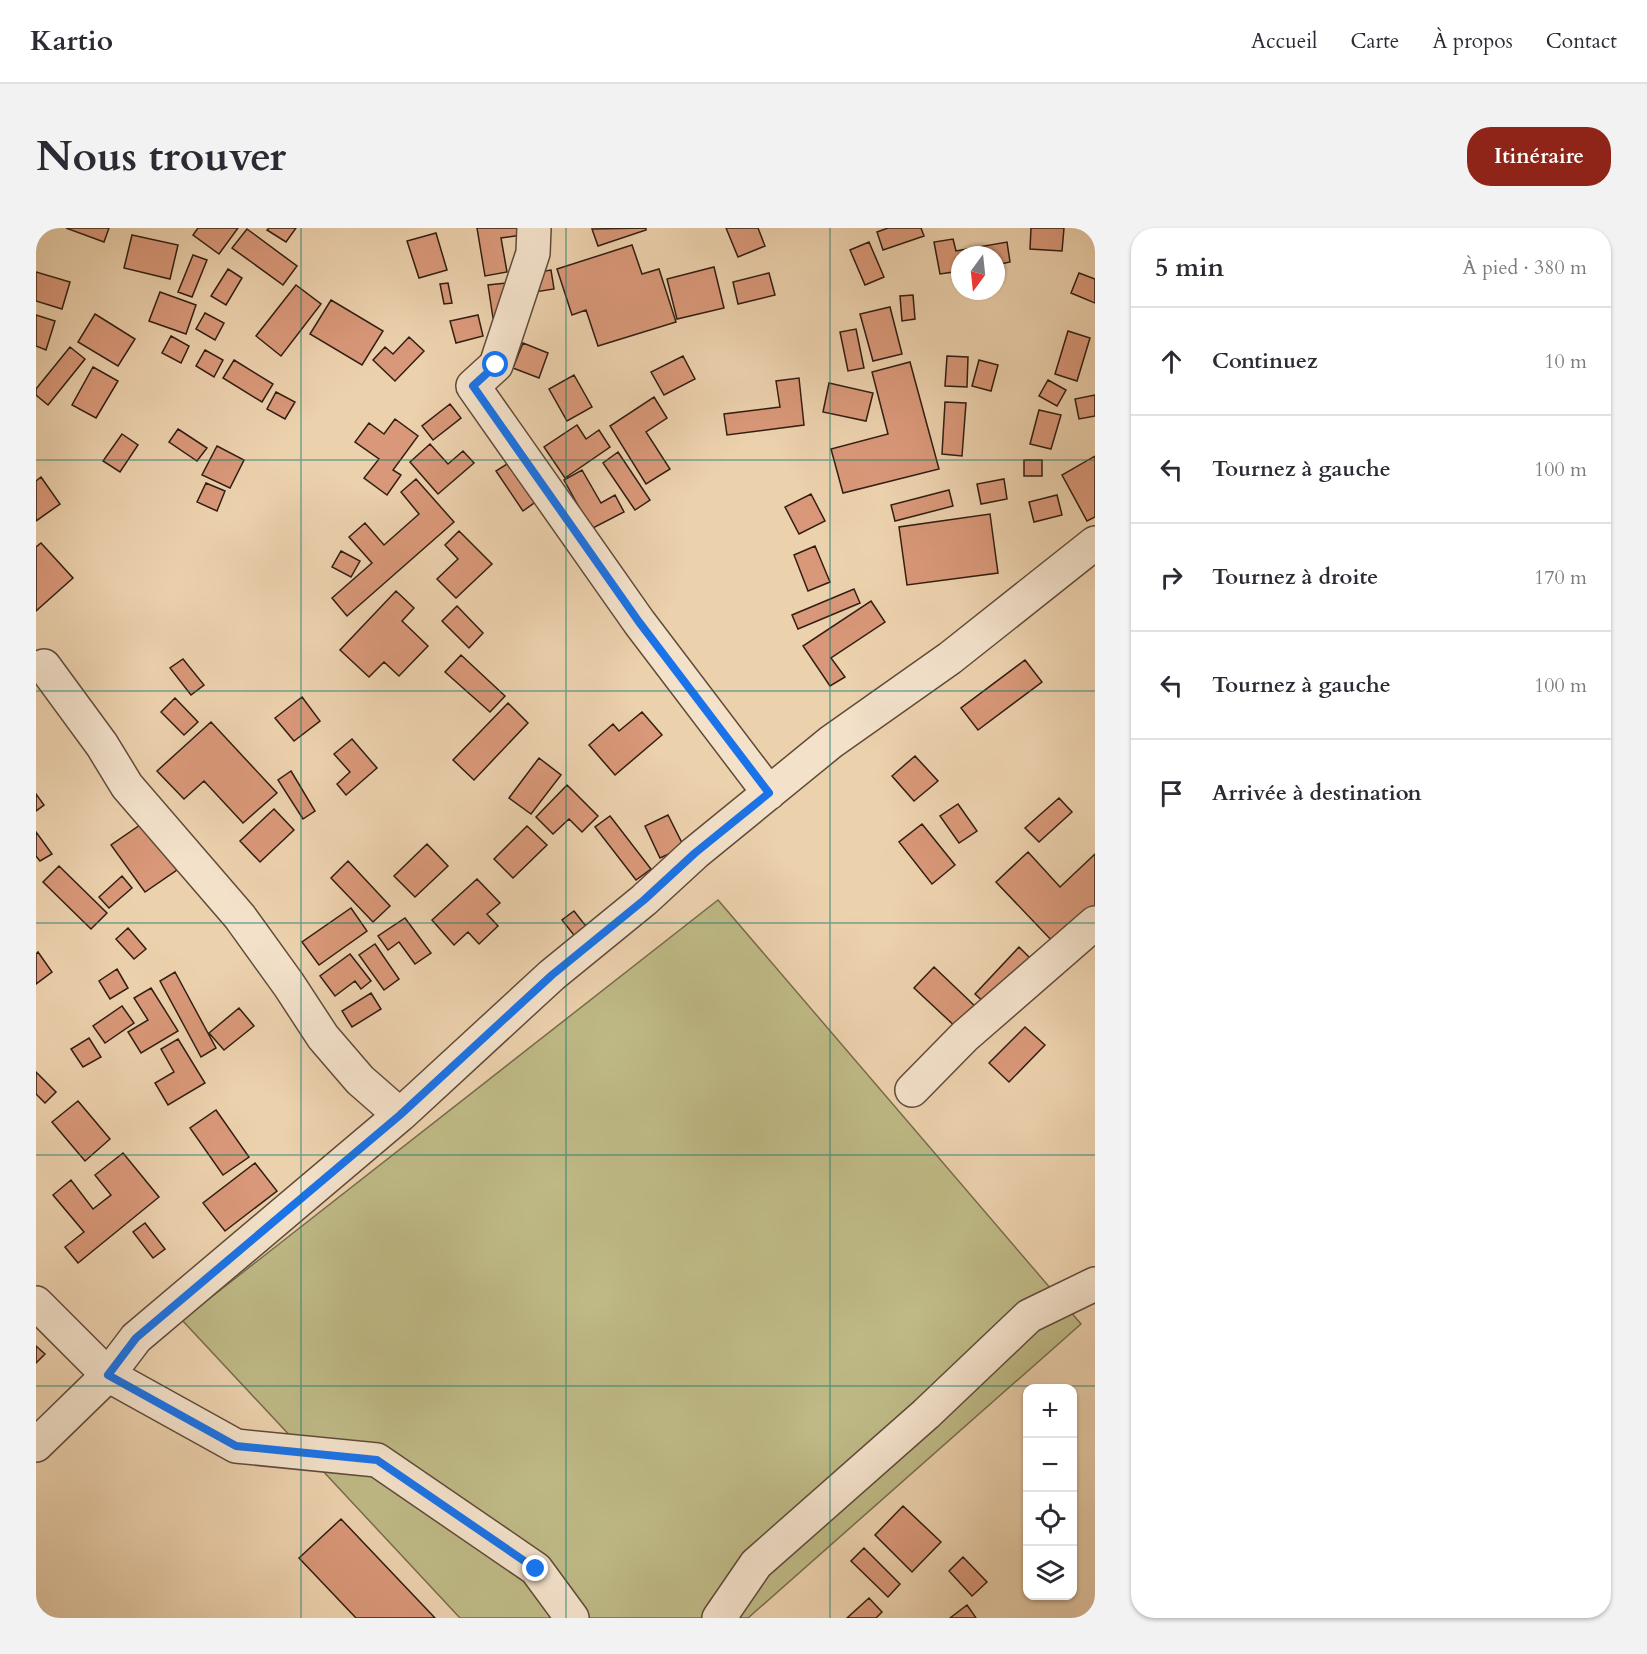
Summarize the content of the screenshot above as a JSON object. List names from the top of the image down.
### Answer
{
  "north": "bottom",
  "page": {
    "header": "Kartio",
    "nav": [
      "Accueil",
      "Carte",
      "À propos",
      "Contact"
    ],
    "buttons": "Itinéraire",
    "title": "Nous trouver",
    "heading": ["5 min", "À pied · 380 m"],
    "list": [
      ["Continuez", "10 m"],
      ["Tournez à gauche", "100 m"],
      ["Tournez à droite", "170 m"],
      ["Tournez à gauche", "100 m"],
      "Arrivée à destination"
    ],
    "map_buttons": ["+", "−"]
  }
}
